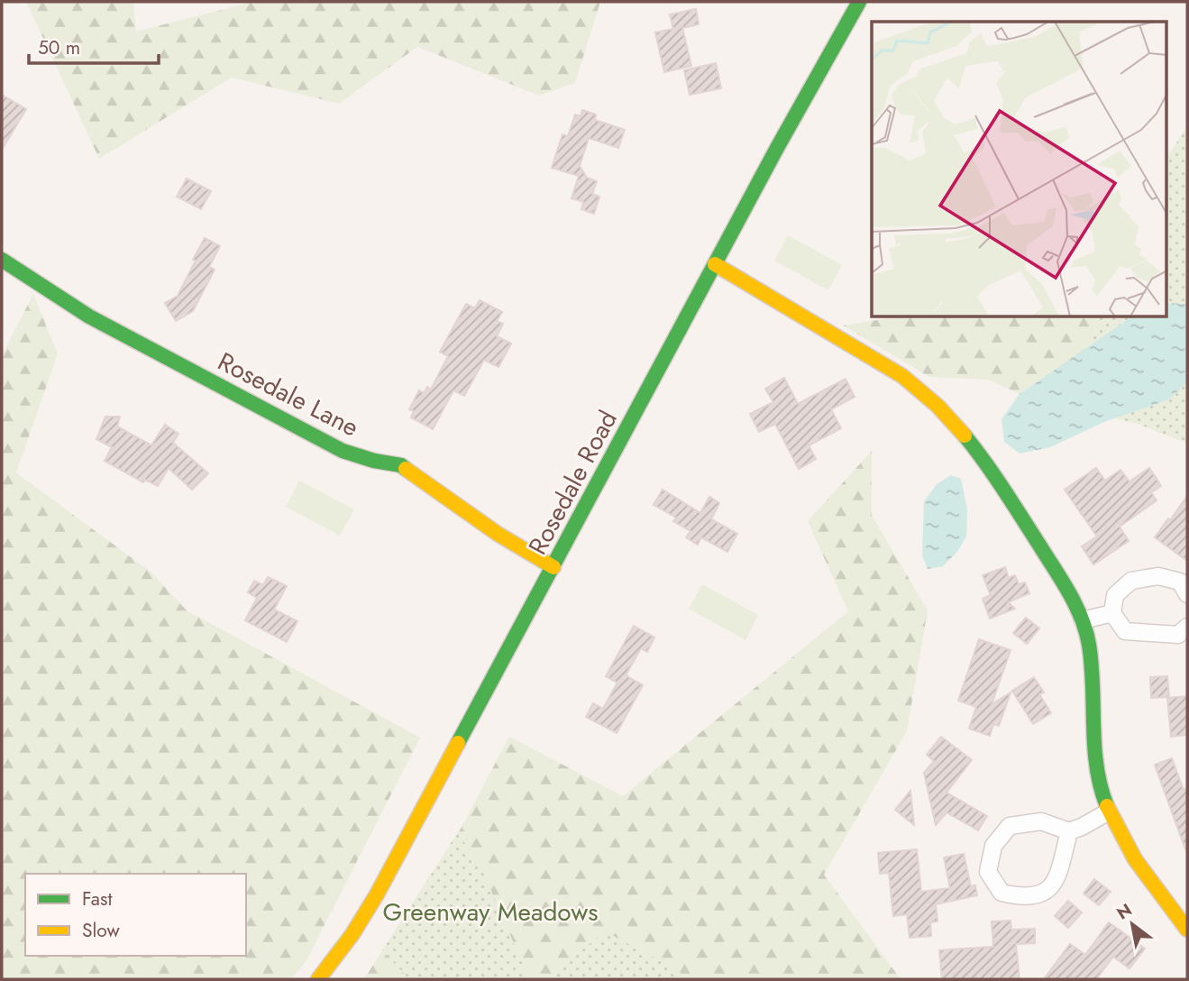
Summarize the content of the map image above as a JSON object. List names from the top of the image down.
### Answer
{
  "streets": {
    "street": ["Rosedale Lane", "Rosedale Road"]
  },
  "crossings": [
    ["Rosedale Lane", "Rosedale Road"]
  ],
  "parks": ["Greenway Meadows"],
  "legend": ["Fast", "Slow"],
  "scale_bar": "50 m",
  "north": "top left"
}
